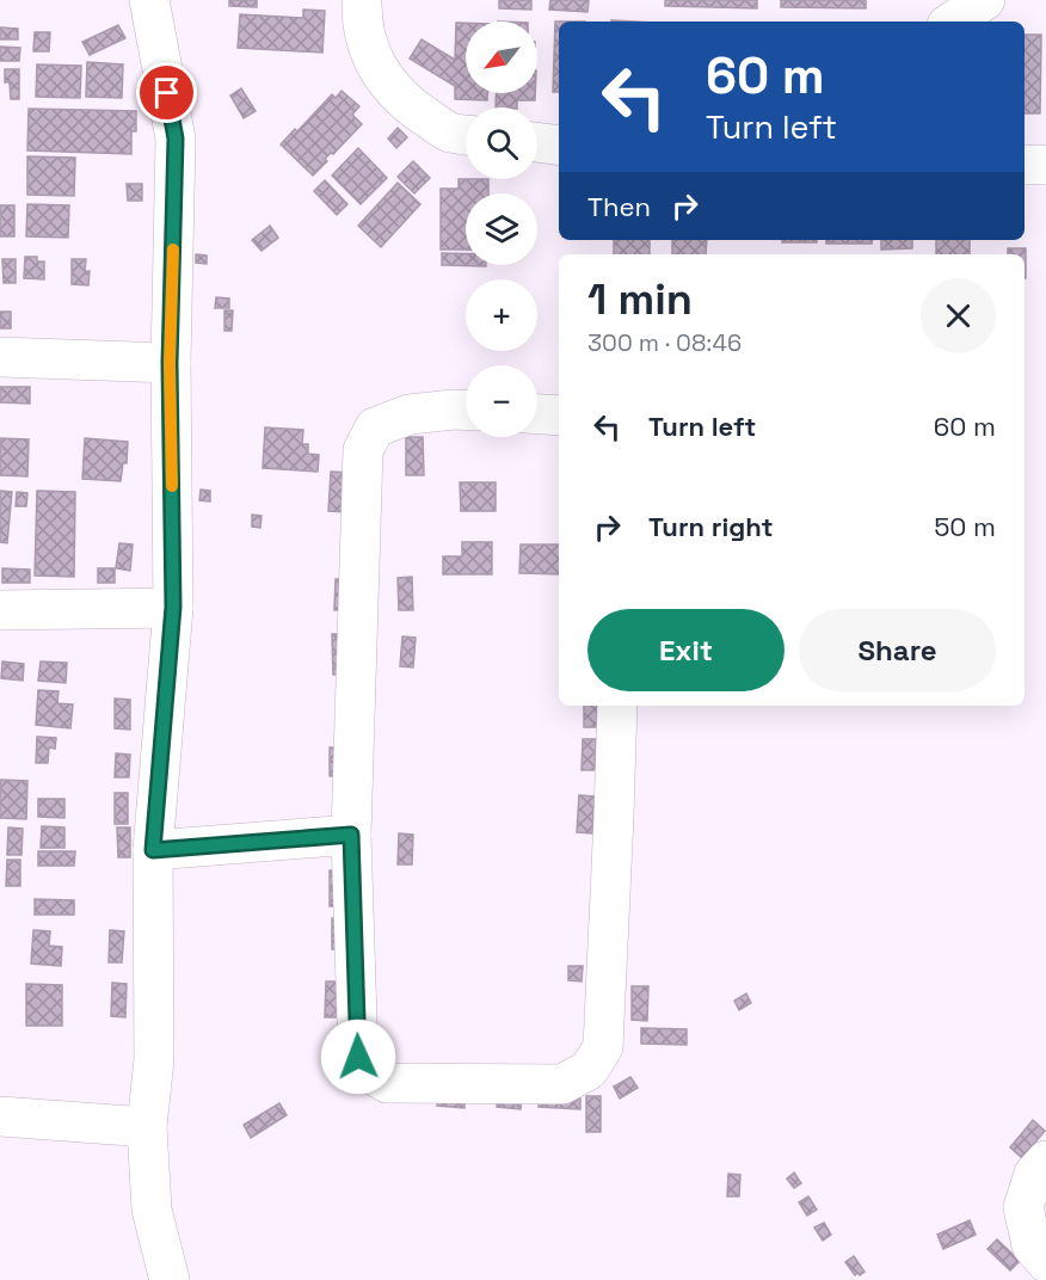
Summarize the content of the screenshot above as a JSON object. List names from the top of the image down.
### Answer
{
  "north": "bottom left",
  "page": {
    "map_buttons": ["+", "−"],
    "turn": ["60 m", "Turn left"],
    "then": "Then",
    "heading": ["1 min", "300 m · 08:46"],
    "list": [
      {
        "name": "Turn left",
        "value": "60 m"
      },
      {
        "name": "Turn right",
        "value": "50 m"
      }
    ],
    "buttons": ["Exit", "Share"]
  }
}
